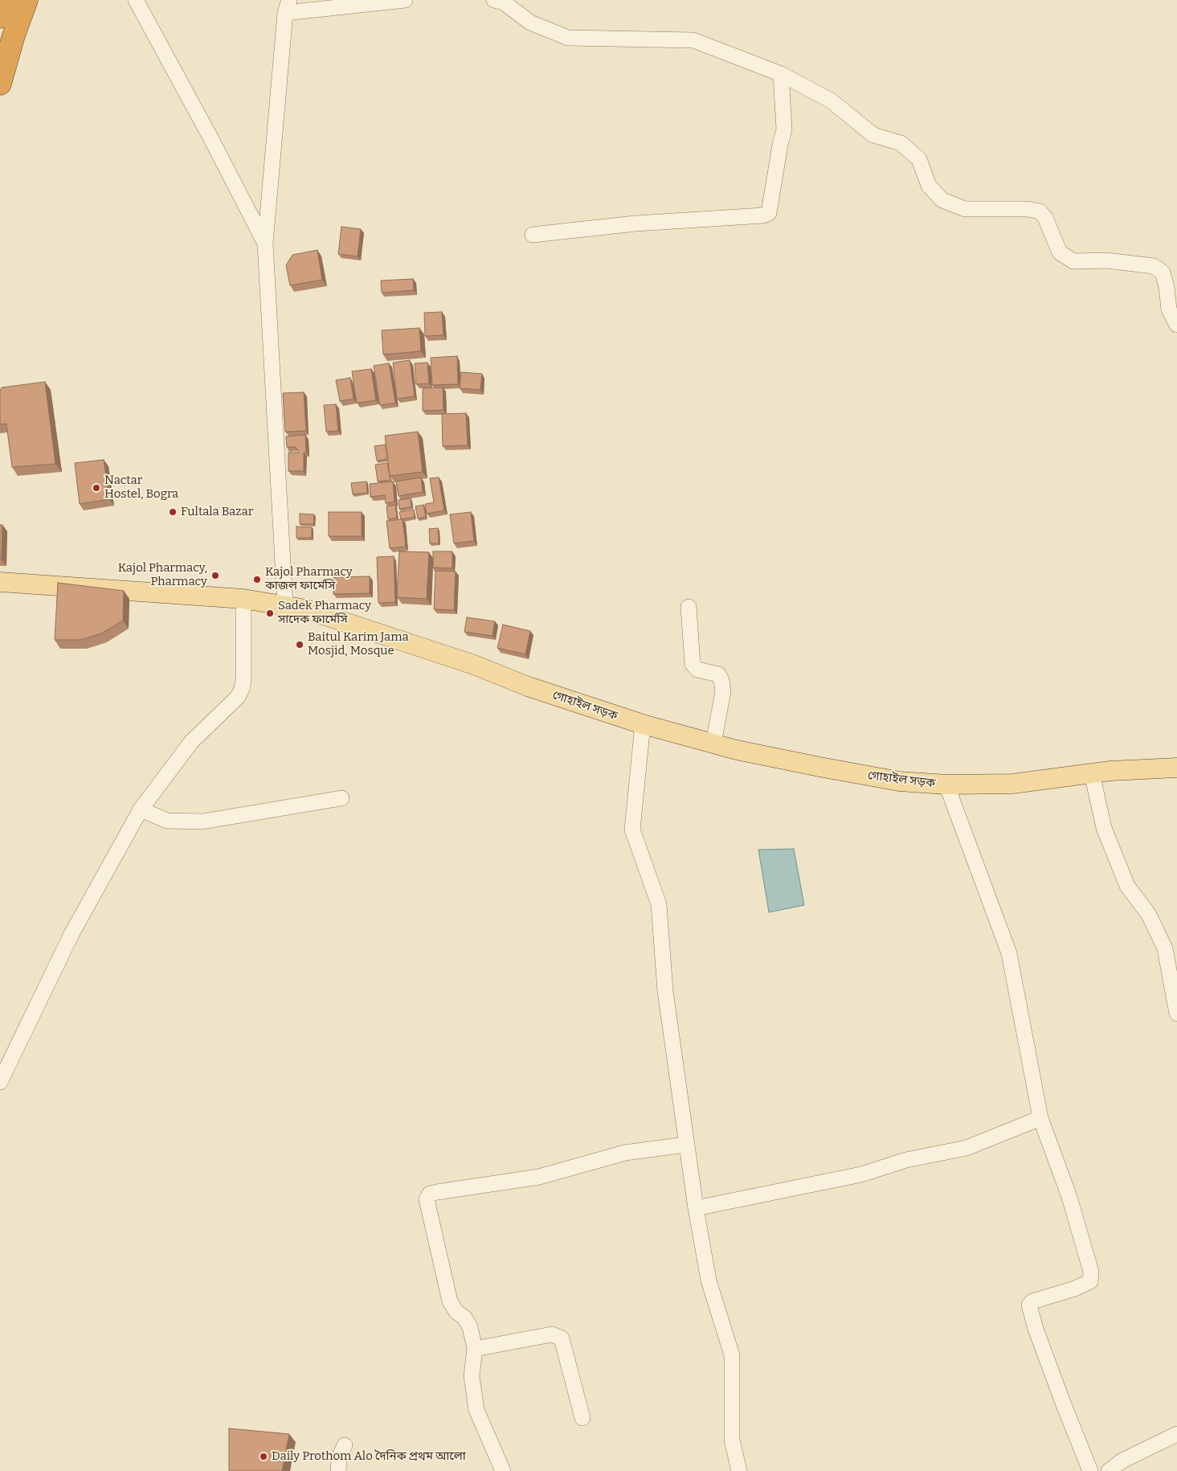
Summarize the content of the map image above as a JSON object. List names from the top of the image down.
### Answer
{
  "streets": {
    "main road": ["গোহাইল সড়ক"]
  },
  "places": [
    "Nactar Hostel, Bogra",
    "Fultala Bazar",
    "Kajol Pharmacy, Pharmacy",
    "Kajol Pharmacy কাজল ফার্মেসি",
    "Sadek Pharmacy সাদেক ফার্মেসি",
    "Baitul Karim Jama Mosjid, Mosque",
    "Daily Prothom Alo দৈনিক প্রথম আলো"
  ]
}
